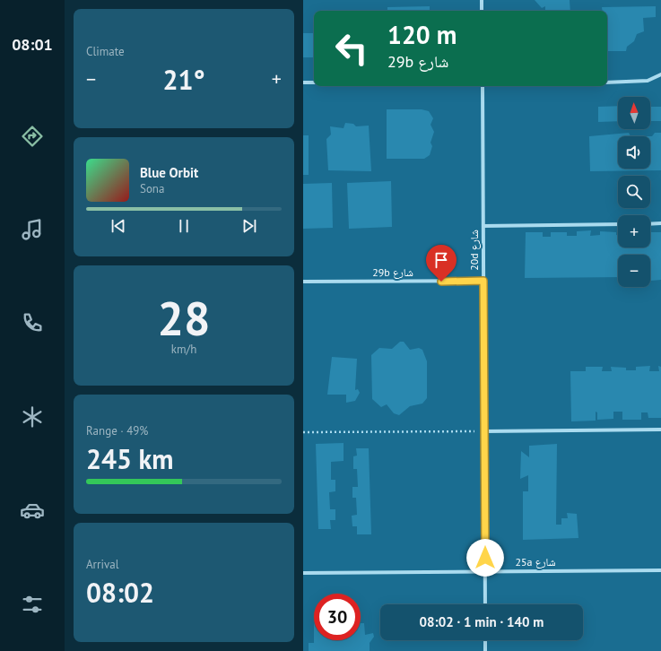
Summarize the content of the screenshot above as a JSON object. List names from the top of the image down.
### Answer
{
  "streets": {
    "street": ["20d شارع", "29b شارع", "25a شارع"]
  },
  "crossings": [
    ["20d شارع", "29b شارع"],
    ["20d شارع", "25a شارع"]
  ],
  "north": "top",
  "page": {
    "tabs": "08:01",
    "tile": [
      "Climate",
      ["28", "km/h"],
      ["Range · 49%", "245 km"],
      ["Arrival", "08:02"]
    ],
    "turn": ["120 m", "29b شارع"],
    "heat": ["−", "21°", "+"],
    "map_buttons": ["+", "−"],
    "song": ["Blue Orbit", "Sona"],
    "limit": "30",
    "trip": "08:02 · 1 min · 140 m"
  }
}
